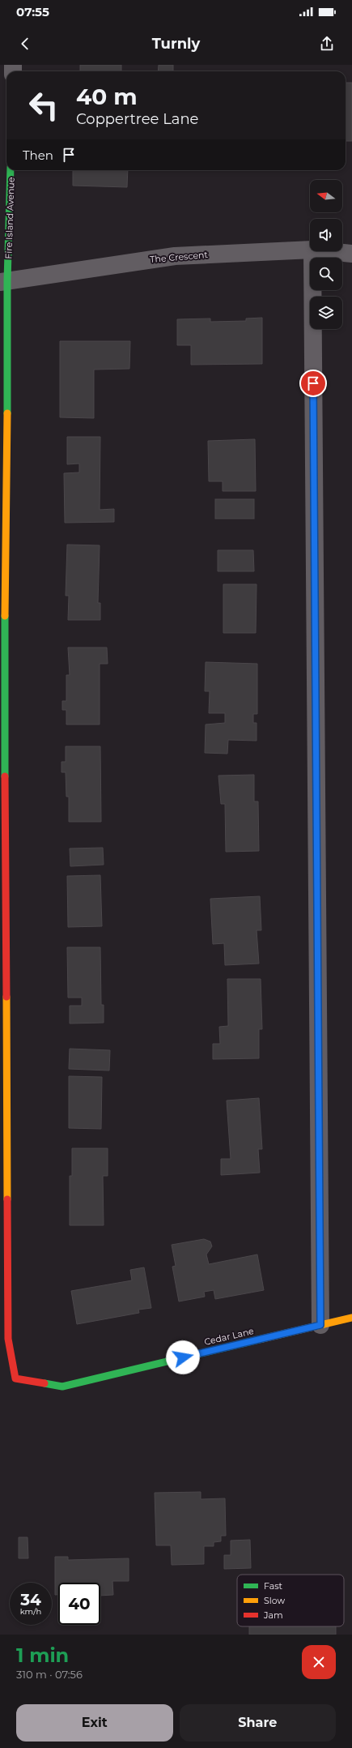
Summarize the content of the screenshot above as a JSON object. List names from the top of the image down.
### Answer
{
  "streets": {
    "street": ["Fire Island Avenue", "The Crescent", "Cedar Lane"]
  },
  "crossings": [
    ["Fire Island Avenue", "The Crescent"],
    ["Fire Island Avenue", "Cedar Lane"]
  ],
  "legend": ["Fast", "Slow", "Jam"],
  "north": "left",
  "page": {
    "status": "07:55",
    "header": "Turnly",
    "turn": ["40 m", "Coppertree Lane"],
    "then": "Then",
    "speed": "34 km/h",
    "limit": "40",
    "heading": ["1 min", "310 m · 07:56"],
    "buttons": ["Exit", "Share"]
  }
}
